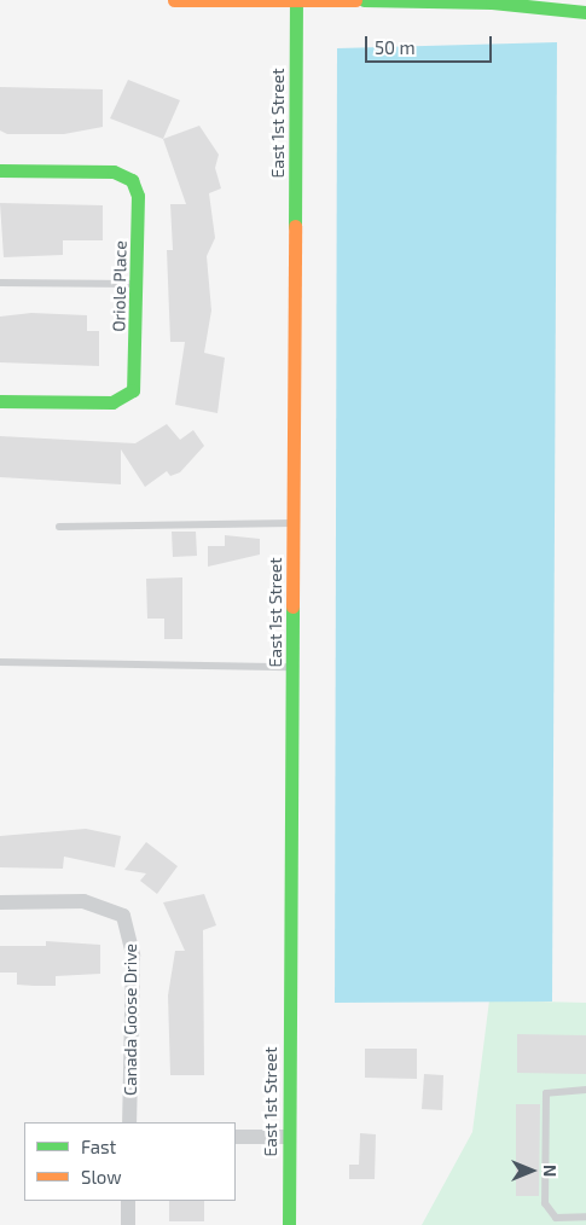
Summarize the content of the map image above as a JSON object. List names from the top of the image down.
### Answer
{
  "streets": {
    "main road": ["East 1st Street", "Oriole Place"],
    "street": ["Canada Goose Drive"]
  },
  "legend": ["Fast", "Slow"],
  "scale_bar": "50 m",
  "north": "right"
}
